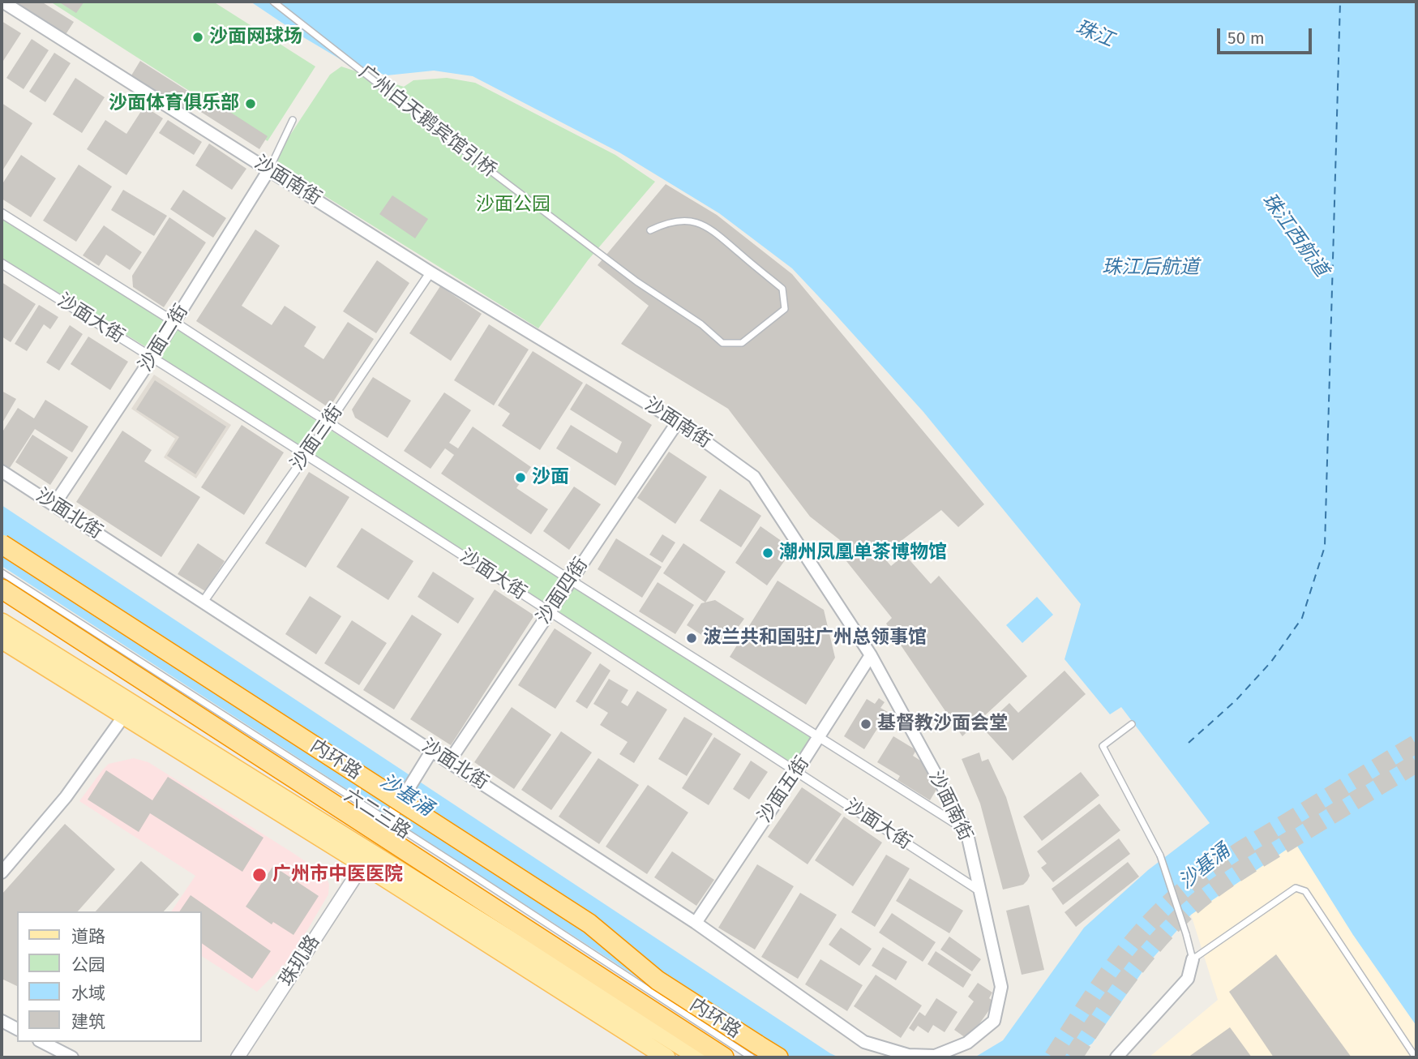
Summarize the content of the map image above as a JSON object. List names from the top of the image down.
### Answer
{
  "streets": {
    "highway": ["内环路"],
    "main road": ["六二三路"],
    "street": [
      "沙面南街",
      "沙面大街",
      "沙面二街",
      "沙面三街",
      "沙面北街",
      "沙面四街",
      "沙面五街",
      "珠玑路"
    ],
    "lane": ["广州白天鹅宾馆引桥"]
  },
  "crossings": [
    ["沙面南街", "沙面大街"],
    ["沙面南街", "沙面二街"],
    ["沙面南街", "沙面三街"],
    ["沙面南街", "沙面北街"],
    ["沙面南街", "沙面四街"],
    ["沙面南街", "沙面五街"],
    ["沙面大街", "沙面二街"],
    ["沙面大街", "沙面三街"],
    ["沙面大街", "沙面四街"],
    ["沙面大街", "沙面五街"],
    ["沙面二街", "沙面北街"],
    ["沙面三街", "沙面北街"],
    ["沙面北街", "沙面四街"],
    ["沙面北街", "沙面五街"]
  ],
  "water": [
    "珠江",
    "珠江西航道",
    "珠江后航道",
    "沙基涌"
  ],
  "parks": ["沙面公园"],
  "places": [
    "沙面网球场",
    "沙面体育俱乐部",
    "沙面",
    "潮州凤凰单茶博物馆",
    "波兰共和国驻广州总领事馆",
    "基督教沙面会堂",
    "广州市中医医院"
  ],
  "legend": [
    "道路",
    "公园",
    "水域",
    "建筑"
  ],
  "scale_bar": "50 m"
}
